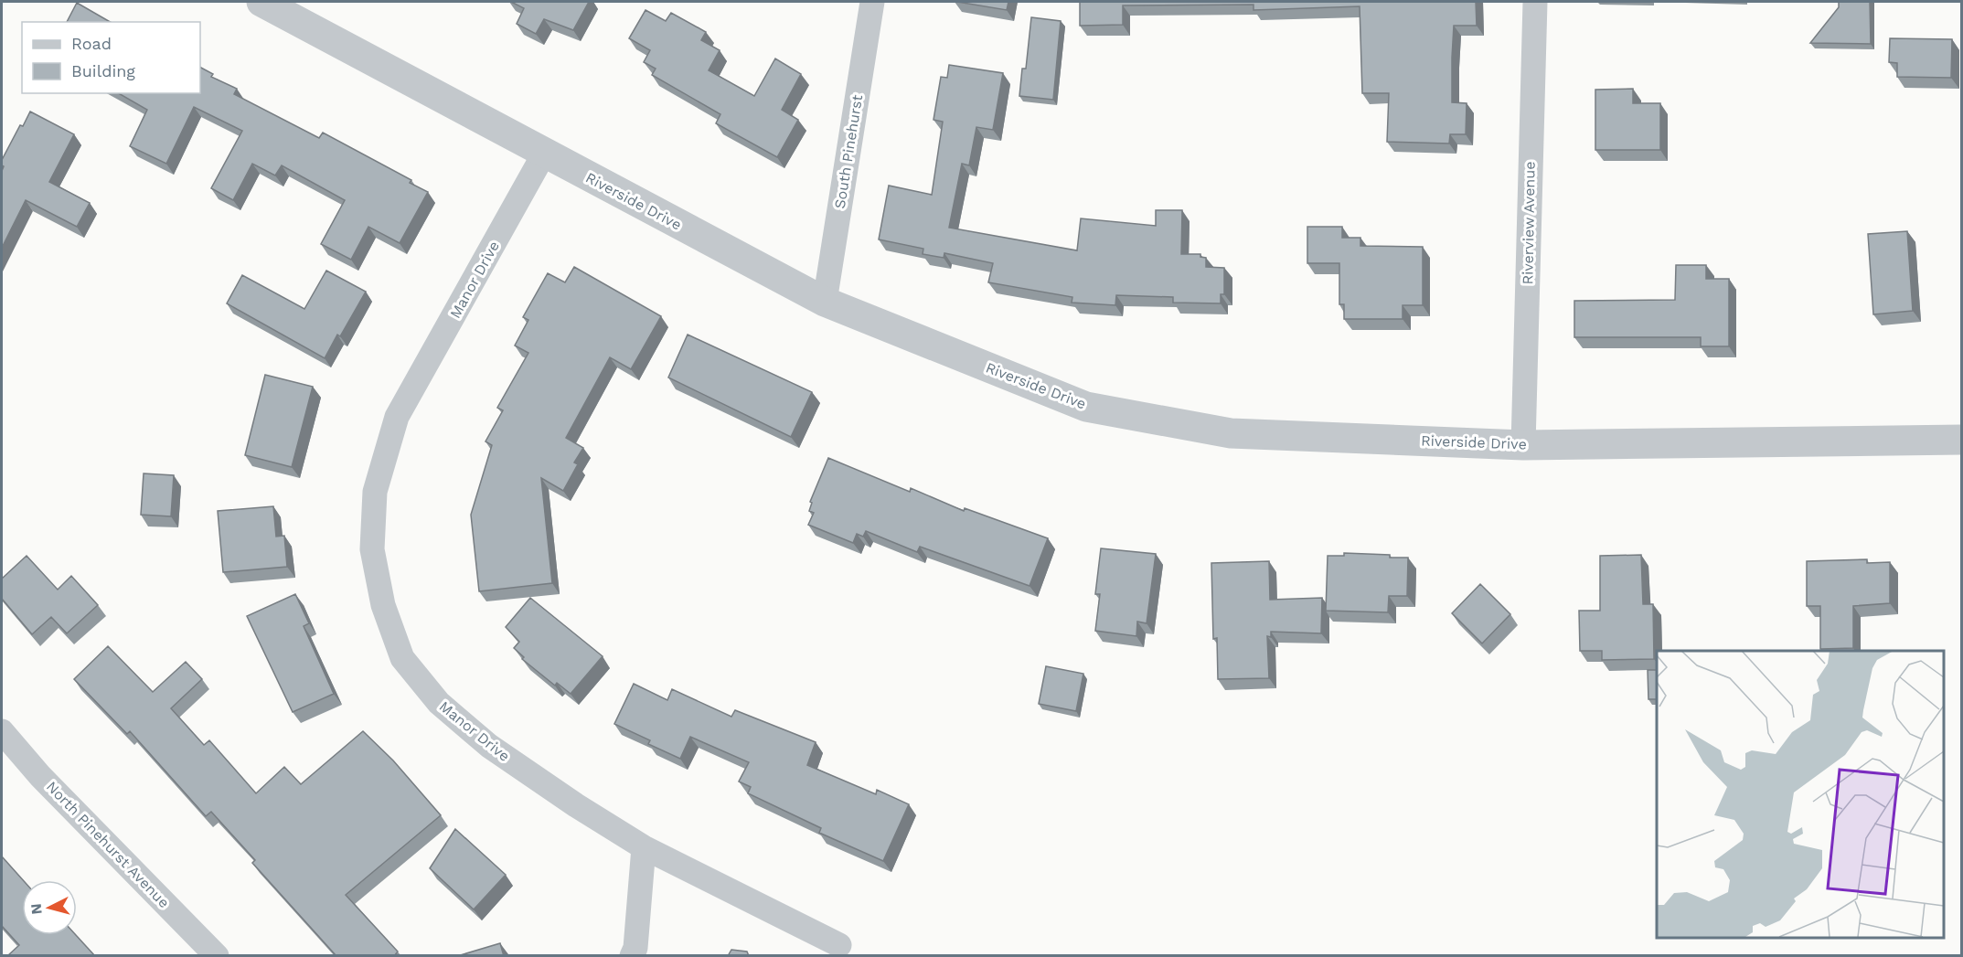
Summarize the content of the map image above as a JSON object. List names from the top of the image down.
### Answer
{
  "streets": {
    "street": [
      "South Pinehurst",
      "Riverside Drive",
      "Riverview Avenue",
      "Manor Drive",
      "North Pinehurst Avenue"
    ]
  },
  "crossings": [
    ["South Pinehurst", "Riverside Drive"],
    ["Riverside Drive", "Riverview Avenue"],
    ["Riverside Drive", "Manor Drive"]
  ],
  "legend": ["Road", "Building"],
  "north": "left"
}
